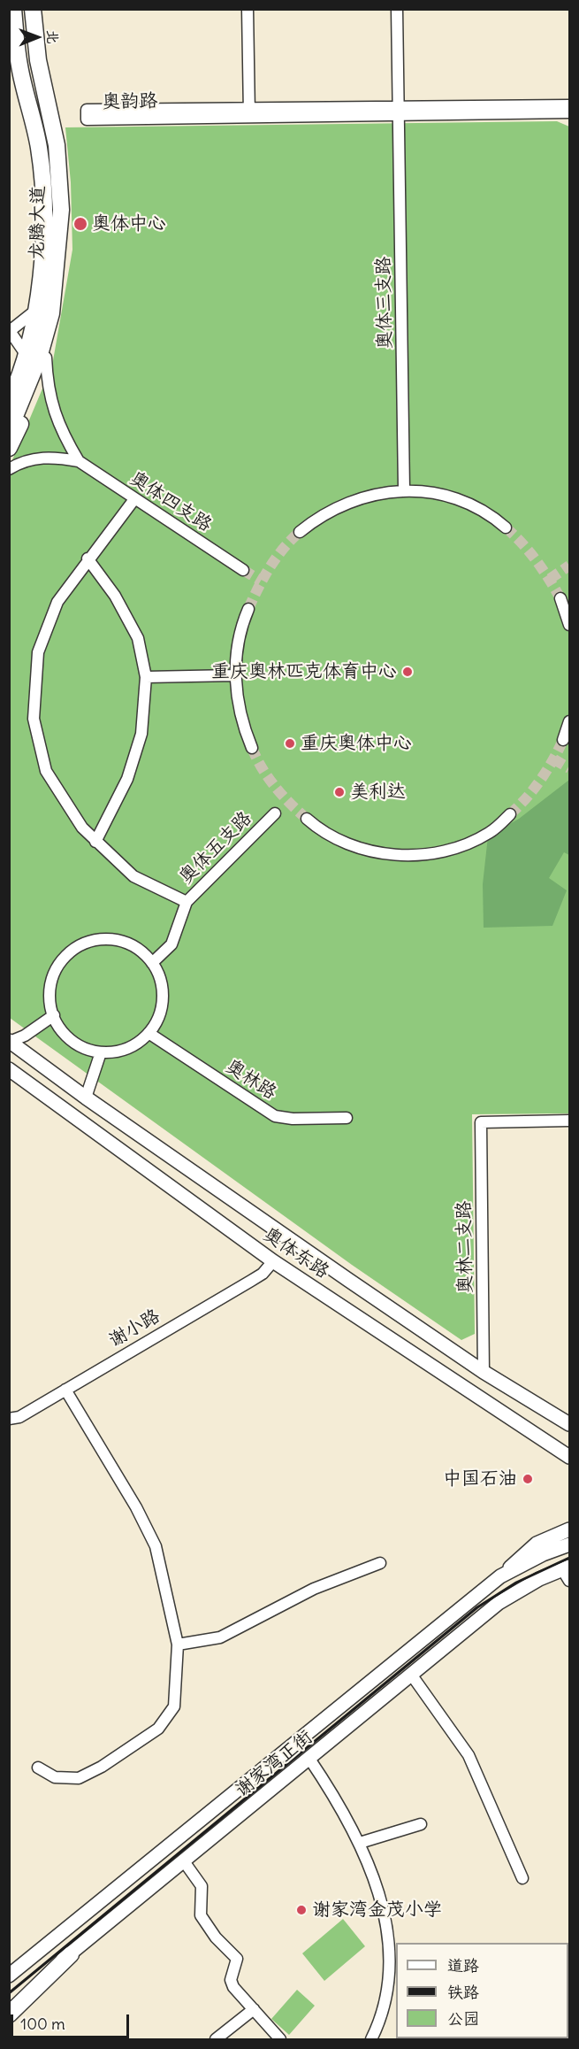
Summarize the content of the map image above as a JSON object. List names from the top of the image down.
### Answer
{
  "streets": {
    "highway": ["龙腾大道"],
    "main road": ["奥体东路", "谢家湾正街"],
    "street": [
      "奥韵路",
      "奥体三支路",
      "奥体四支路",
      "奥体五支路",
      "奥林路",
      "奥林二支路",
      "谢小路"
    ]
  },
  "crossings": [
    ["奥韵路", "奥体三支路"],
    ["奥体五支路", "奥林路"],
    ["奥林二支路", "奥体东路"],
    ["奥体东路", "谢小路"]
  ],
  "places": [
    "奥体中心",
    "重庆奥林匹克体育中心",
    "重庆奥体中心",
    "美利达",
    "中国石油",
    "谢家湾金茂小学"
  ],
  "legend": ["道路", "铁路", "公园"],
  "scale_bar": "100 m",
  "north": "right"
}
